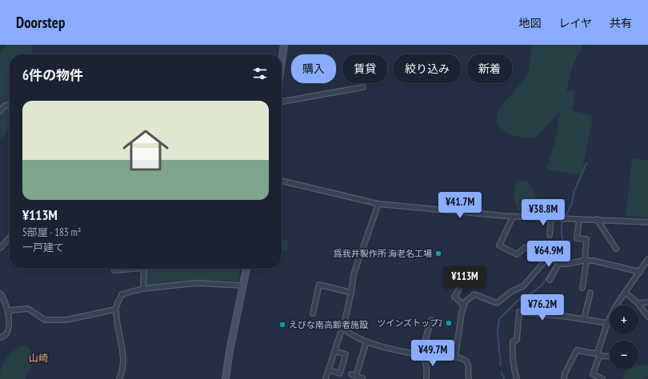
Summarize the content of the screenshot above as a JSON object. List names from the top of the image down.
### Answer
{
  "districts": ["山崎"],
  "places": ["爲我井製作所 海老名工場", "ツインズトップ2", "えびな南高齢者施設"],
  "page": {
    "header": "Doorstep",
    "nav": ["地図", "レイヤ", "共有"],
    "chip": [
      "購入",
      "賃貸",
      "絞り込み",
      "新着"
    ],
    "heading": "6件の物件",
    "list": [
      {
        "name": "¥113M",
        "note": "5部屋 · 183 m² · 一戸建て"
      }
    ],
    "price": [
      "¥41.7M",
      "¥38.8M",
      "¥64.9M",
      "¥113M",
      "¥76.2M",
      "¥49.7M"
    ],
    "map_buttons": ["+", "−"]
  }
}
